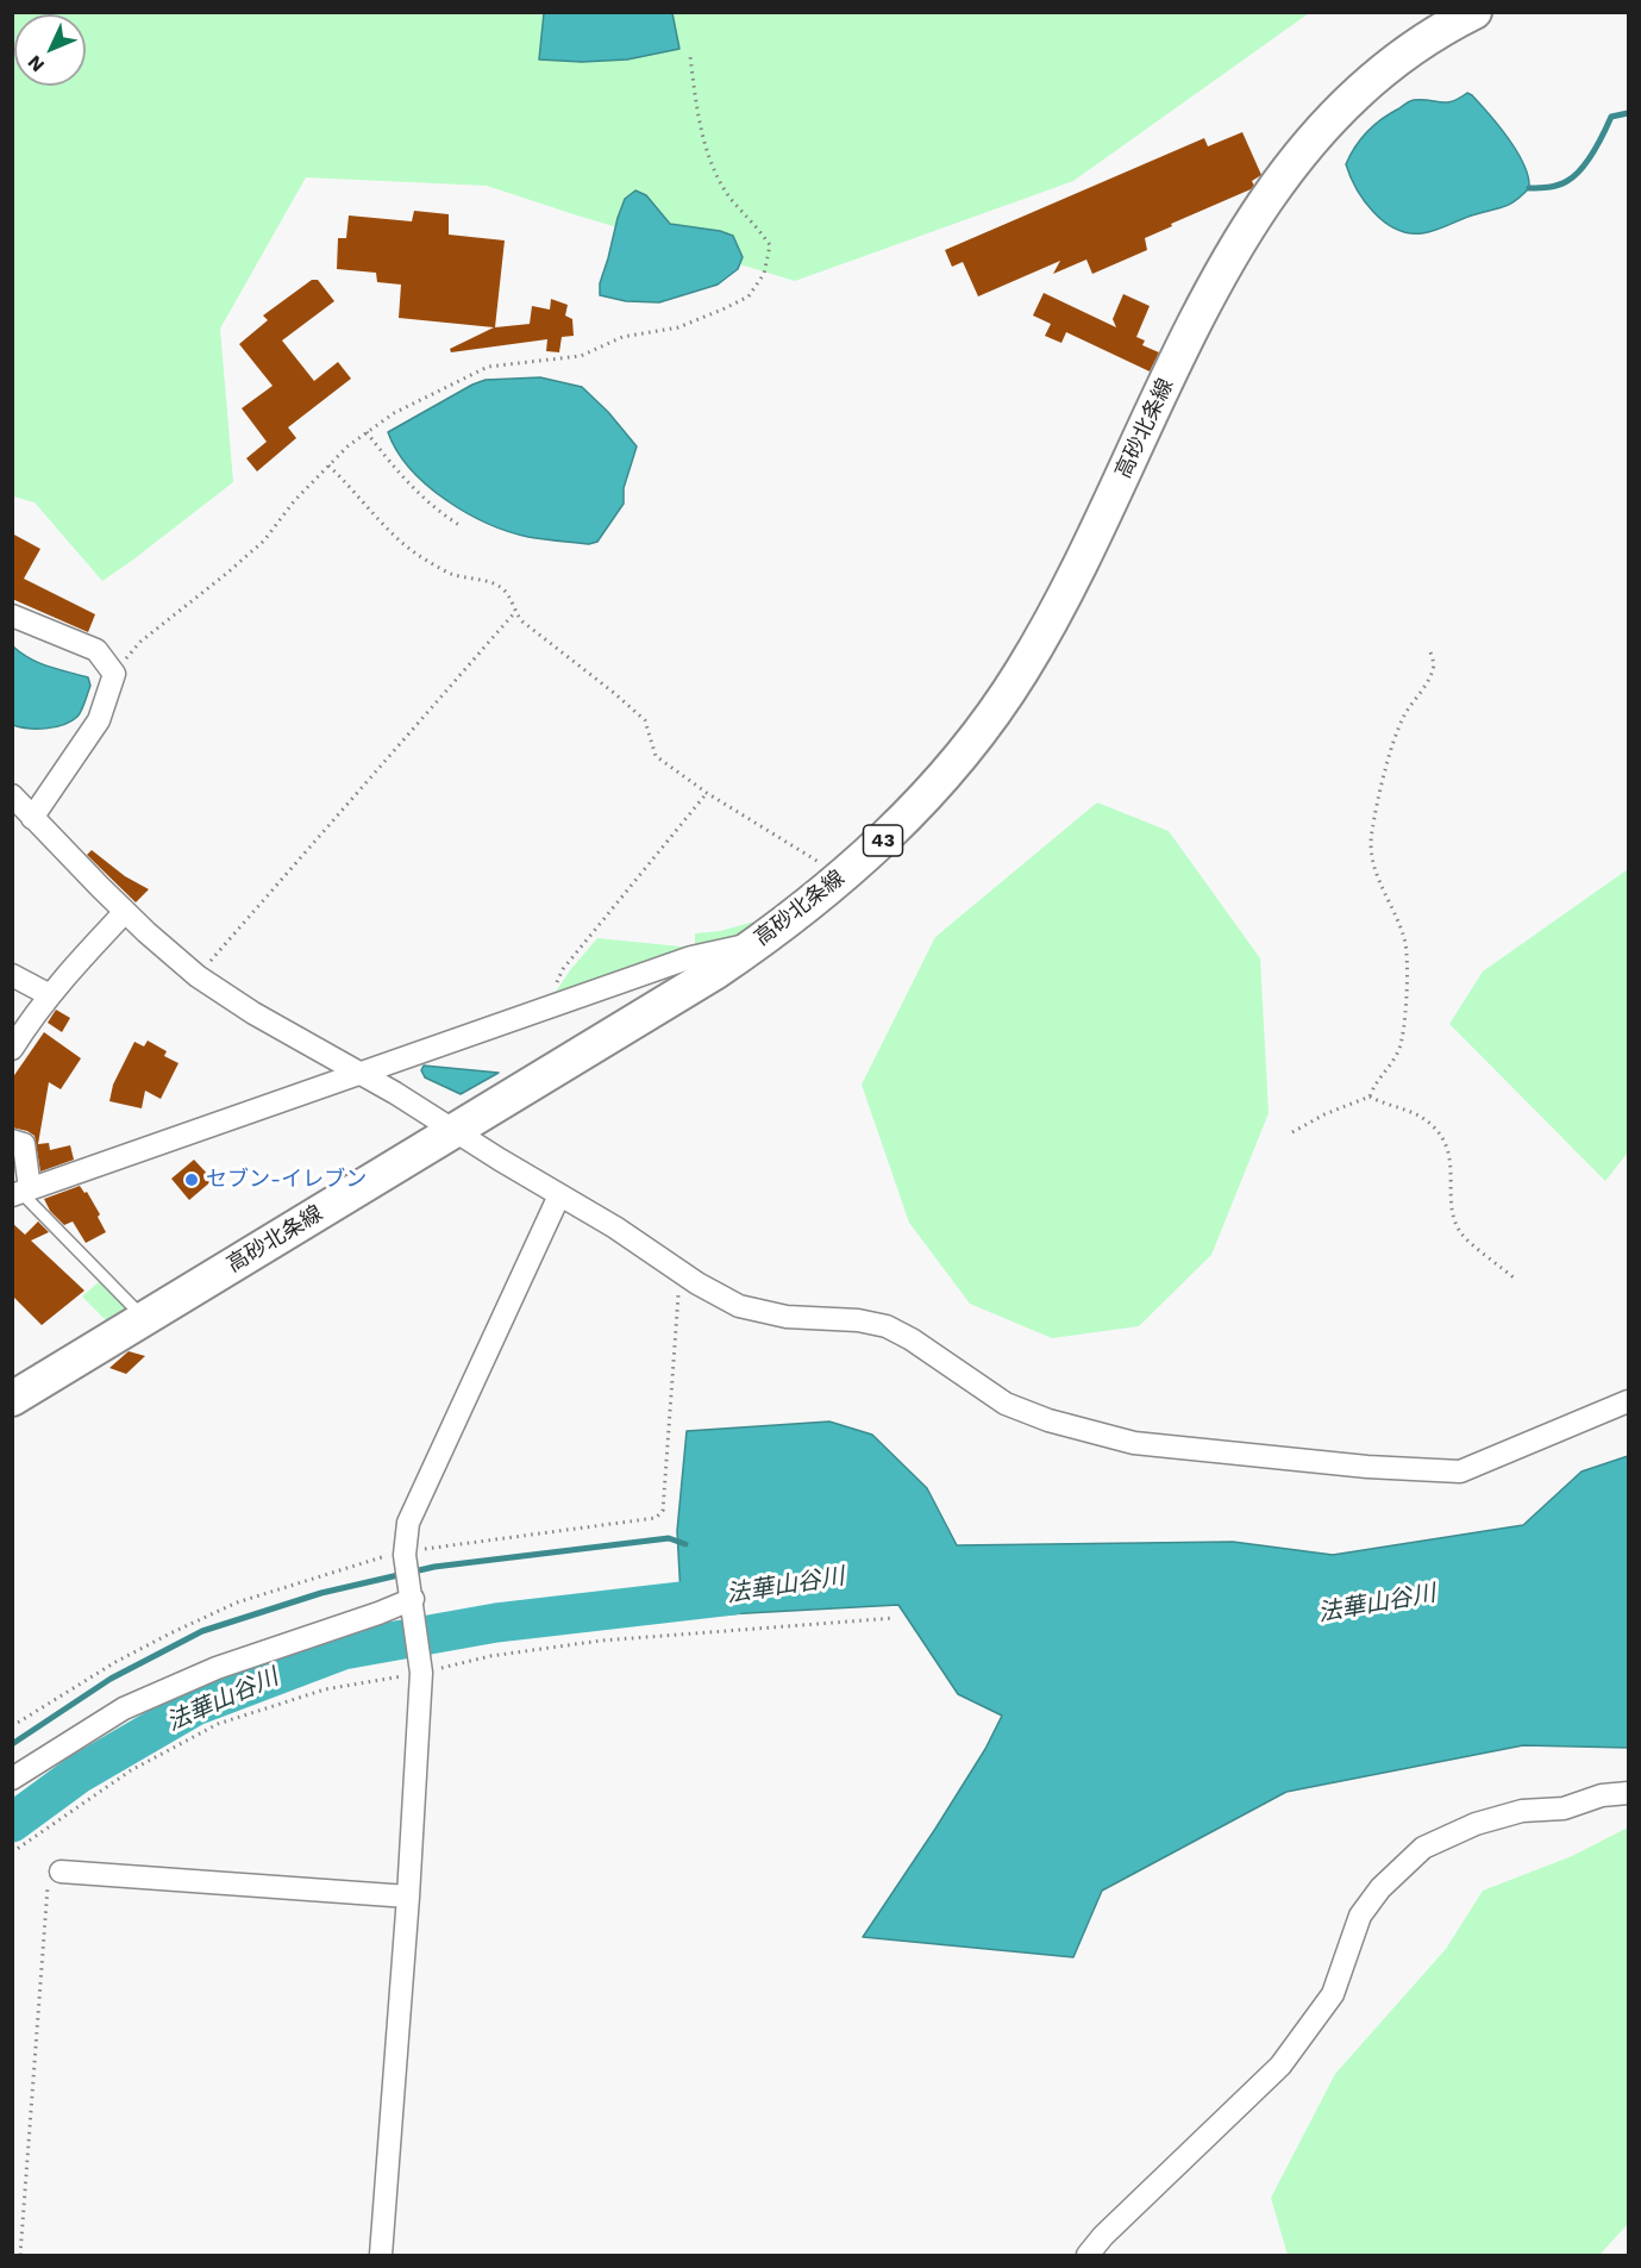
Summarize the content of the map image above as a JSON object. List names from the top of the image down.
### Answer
{
  "streets": {
    "main road": ["高砂北条線", "43"]
  },
  "water": ["法華山谷川"],
  "places": ["セブン-イレブン"],
  "north": "bottom left"
}
